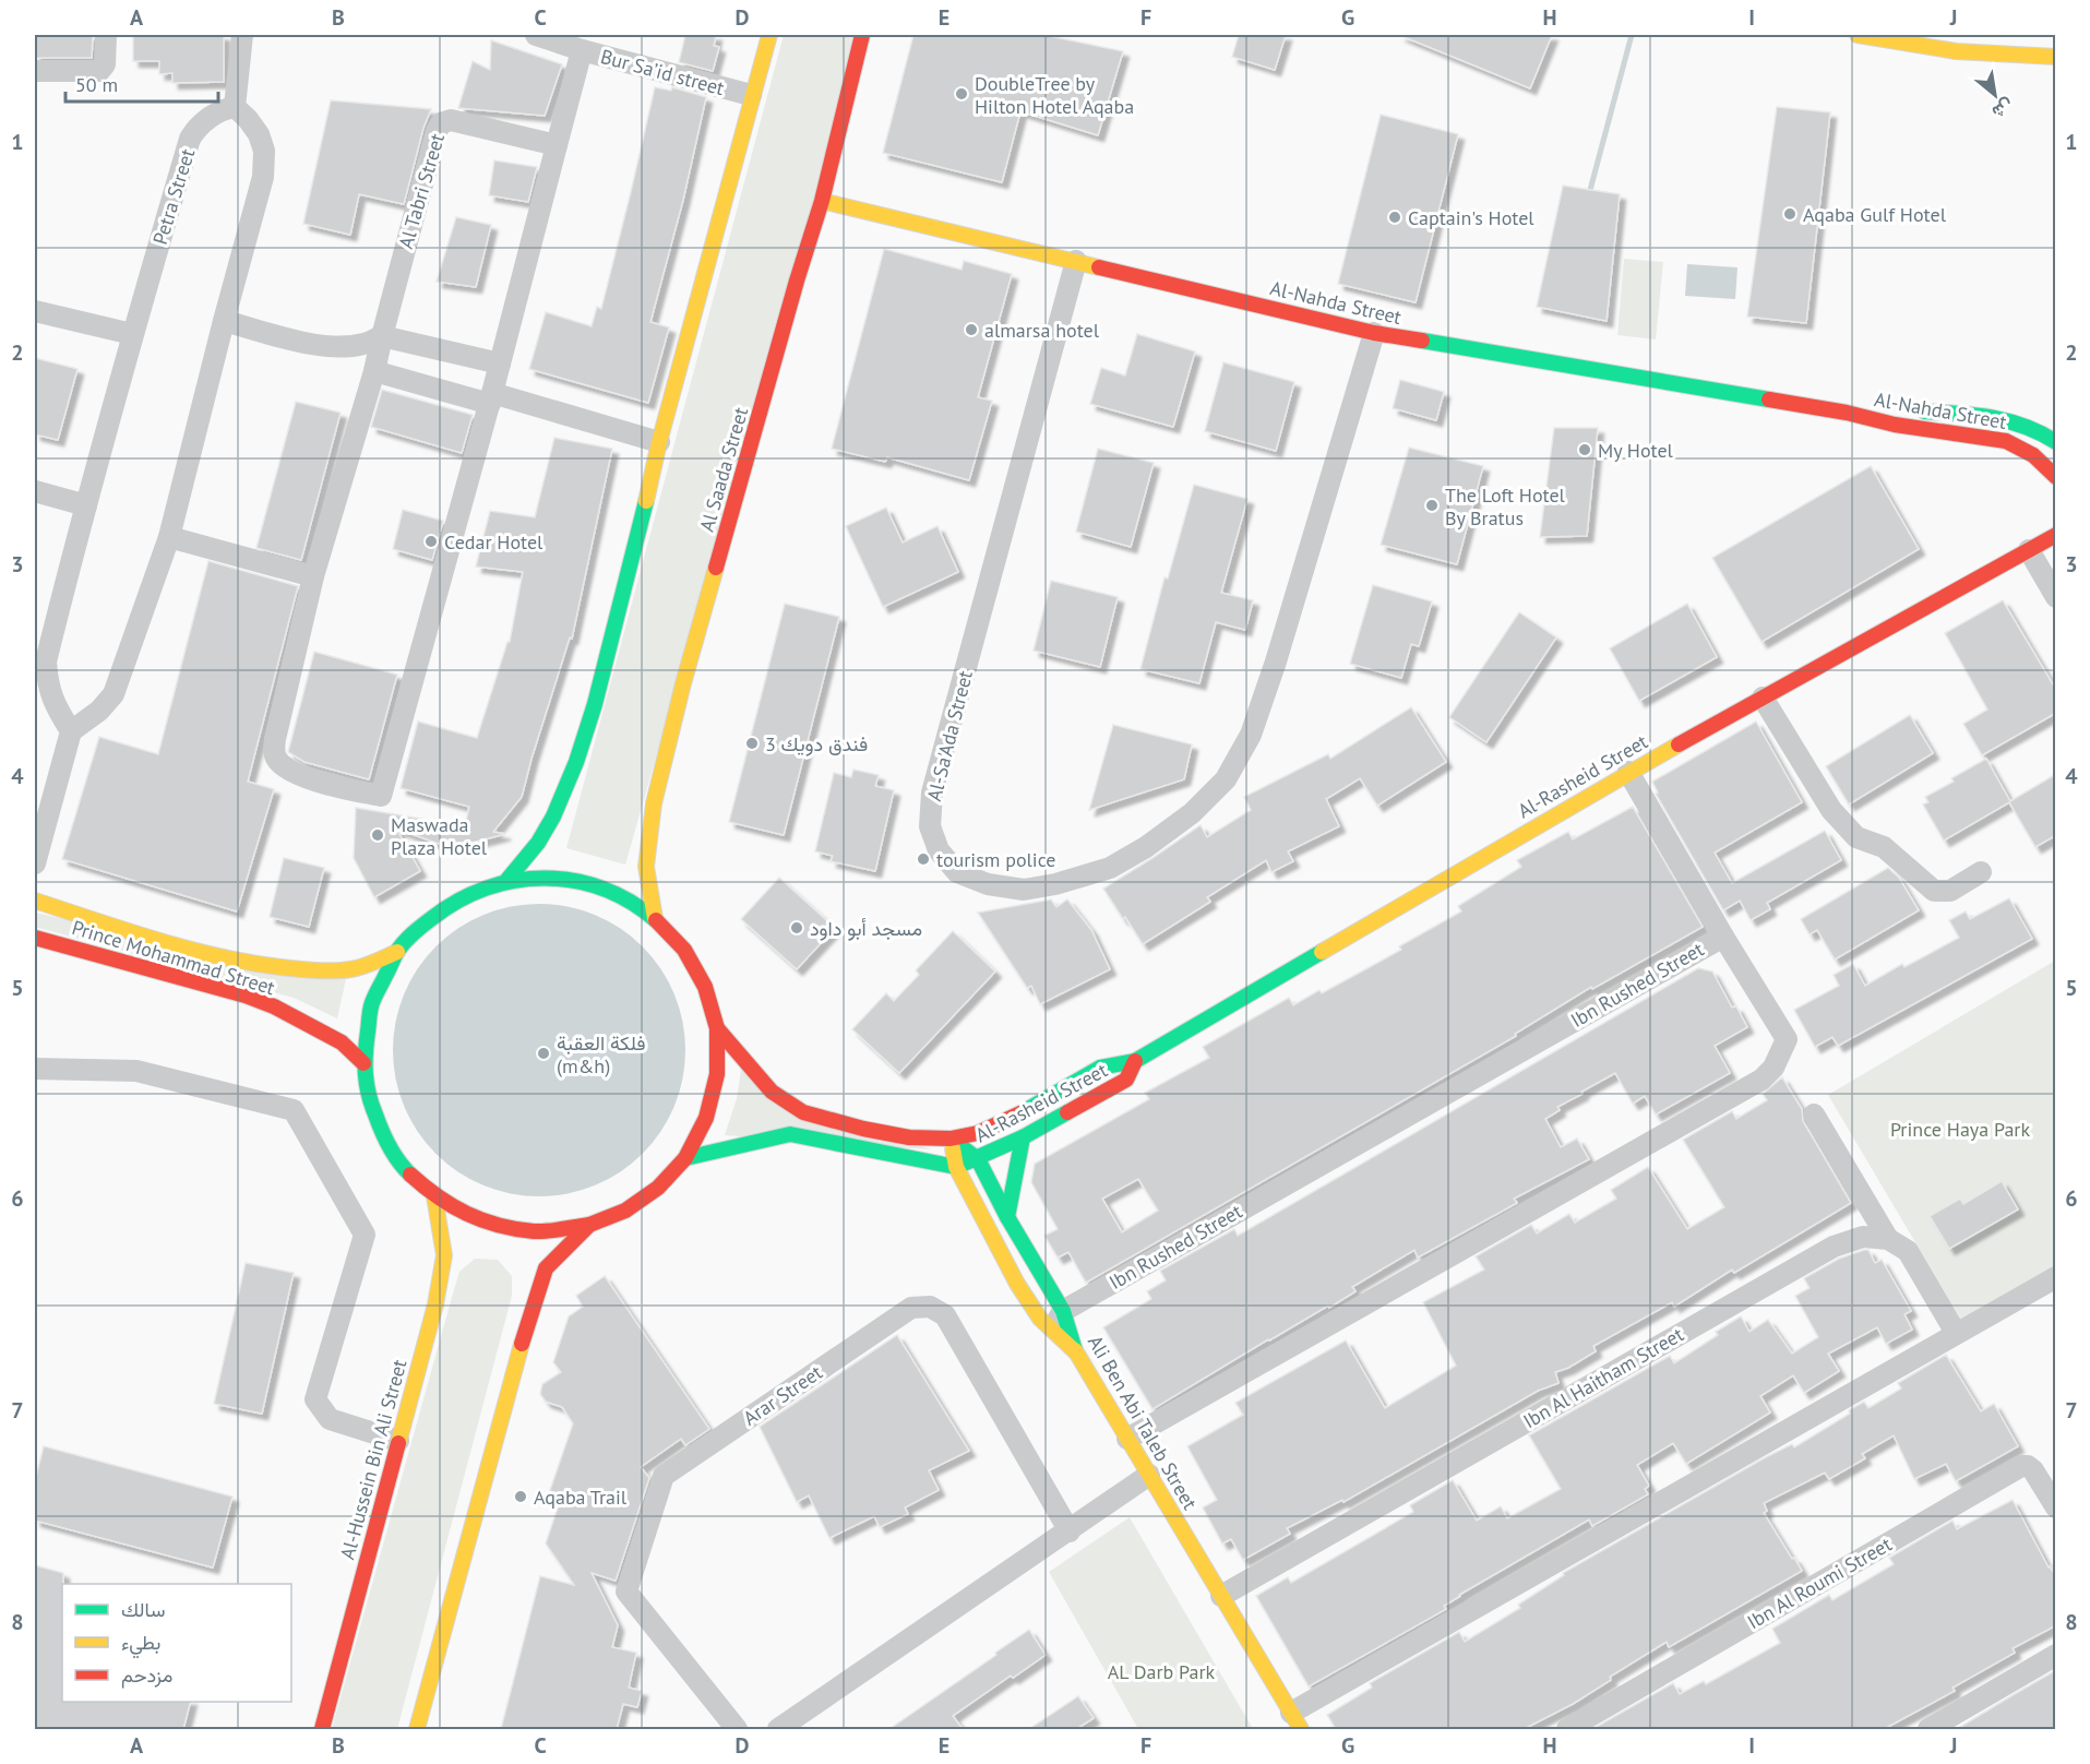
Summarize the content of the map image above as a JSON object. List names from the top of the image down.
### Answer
{
  "streets": {
    "main road": [
      "Al-Nahda Street",
      "Al Saada Street",
      "Al-Rasheid Street",
      "Prince Mohammad Street",
      "Ali Ben Abi Taleb Street",
      "Al-Hussein Bin Ali Street"
    ],
    "street": [
      "Bur Sa’id street",
      "Al Tabri Street",
      "Petra Street",
      "Al-Sa'Ada Street",
      "Ibn Rushed Street",
      "Ibn Al Haitham Street",
      "Arar Street",
      "Ibn Al Roumi Street"
    ]
  },
  "crossings": [
    ["Al-Nahda Street", "Al Saada Street"],
    ["Al-Nahda Street", "Al-Sa'Ada Street"],
    ["Al-Rasheid Street", "Ali Ben Abi Taleb Street"],
    ["Ibn Rushed Street", "Ali Ben Abi Taleb Street"],
    ["Ibn Al Haitham Street", "Ali Ben Abi Taleb Street"]
  ],
  "parks": ["Prince Haya Park", "AL Darb Park"],
  "places": [
    "DoubleTree by Hilton Hotel Aqaba",
    "Aqaba Gulf Hotel",
    "Captain's Hotel",
    "almarsa hotel",
    "My Hotel",
    "The Loft Hotel By Bratus",
    "Cedar Hotel",
    "فندق دويك 3",
    "Maswada Plaza Hotel",
    "tourism police",
    "مسجد أبو داود",
    "فلكة العقبة (m&h)",
    "Aqaba Trail"
  ],
  "legend": ["سالك", "بطيء", "مزدحم"],
  "scale_bar": "50 m",
  "north": "bottom right",
  "grid": {
    "columns": [
      "A",
      "B",
      "C",
      "D",
      "E",
      "F",
      "G",
      "H",
      "I",
      "J"
    ],
    "rows": [
      "1",
      "2",
      "3",
      "4",
      "5",
      "6",
      "7",
      "8"
    ]
  }
}
